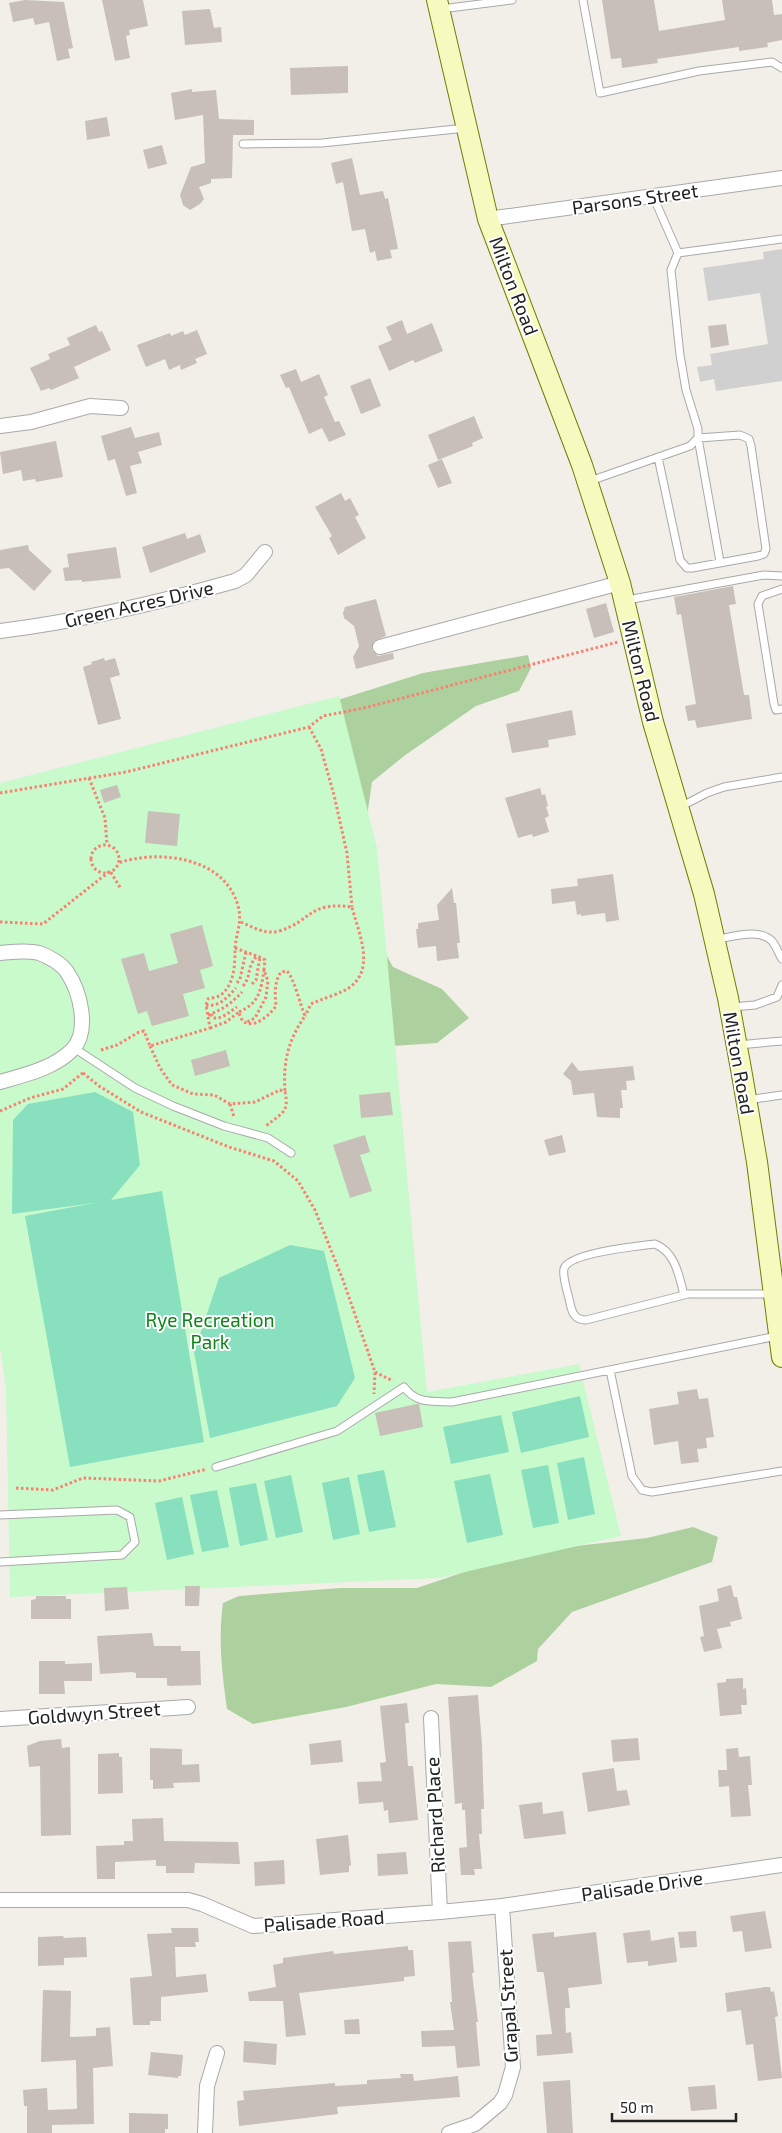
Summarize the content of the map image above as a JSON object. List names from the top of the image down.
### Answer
{
  "streets": {
    "street": [
      "Parsons Street",
      "Milton Road",
      "Green Acres Drive",
      "Goldwyn Street",
      "Richard Place",
      "Palisade Drive",
      "Palisade Road",
      "Grapal Street"
    ]
  },
  "crossings": [
    ["Parsons Street", "Milton Road"],
    ["Richard Place", "Palisade Road"],
    ["Palisade Drive", "Palisade Road"],
    ["Palisade Drive", "Grapal Street"],
    ["Palisade Road", "Grapal Street"]
  ],
  "parks": ["Rye Recreation Park"],
  "scale_bar": "50 m"
}
